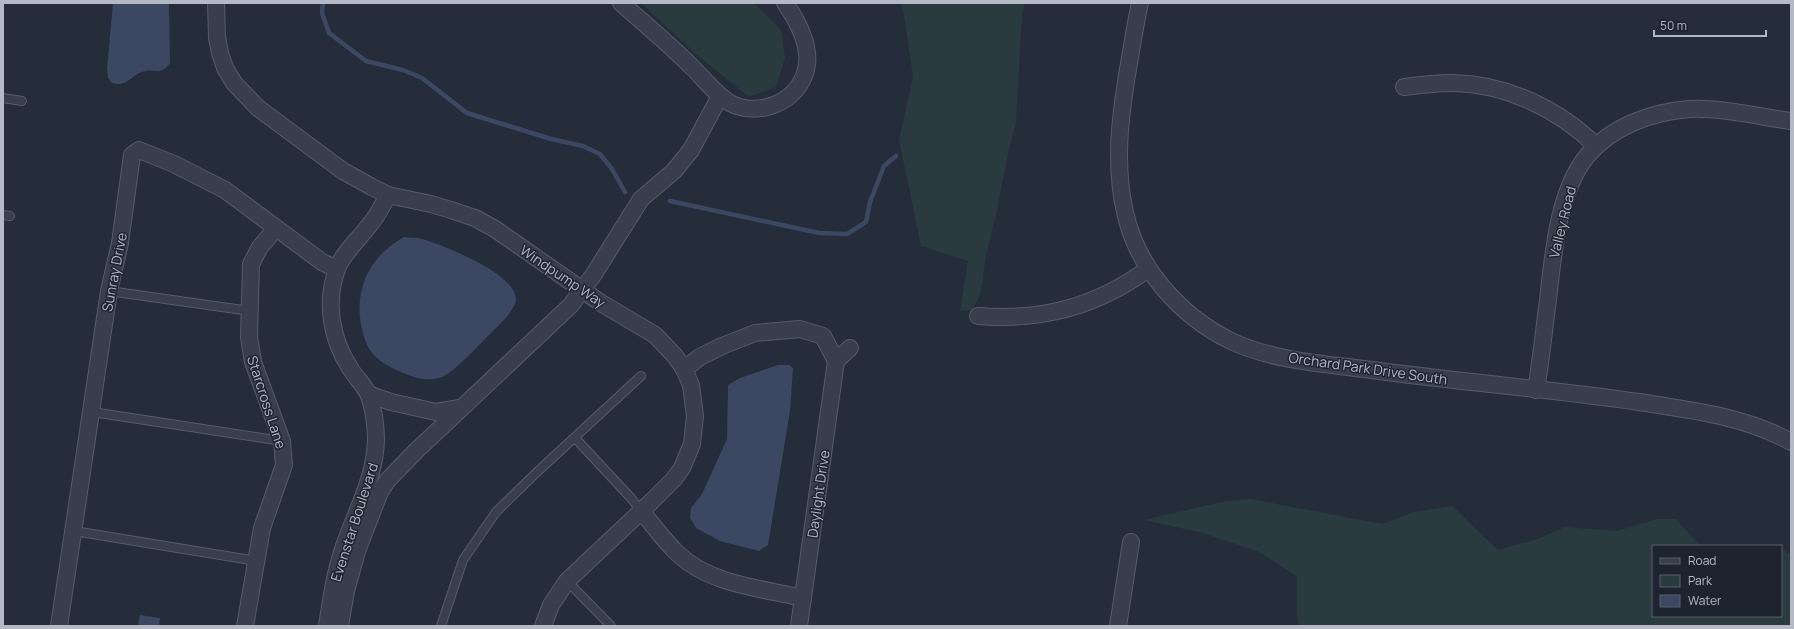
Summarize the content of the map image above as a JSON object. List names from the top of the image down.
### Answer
{
  "streets": {
    "street": [
      "Valley Road",
      "Sunray Drive",
      "Windpump Way",
      "Orchard Park Drive South",
      "Starcross Lane",
      "Daylight Drive",
      "Evenstar Boulevard"
    ]
  },
  "crossings": [
    ["Valley Road", "Orchard Park Drive South"],
    ["Sunray Drive", "Starcross Lane"],
    ["Sunray Drive", "Evenstar Boulevard"],
    ["Windpump Way", "Evenstar Boulevard"]
  ],
  "legend": ["Road", "Park", "Water"],
  "scale_bar": "50 m"
}
